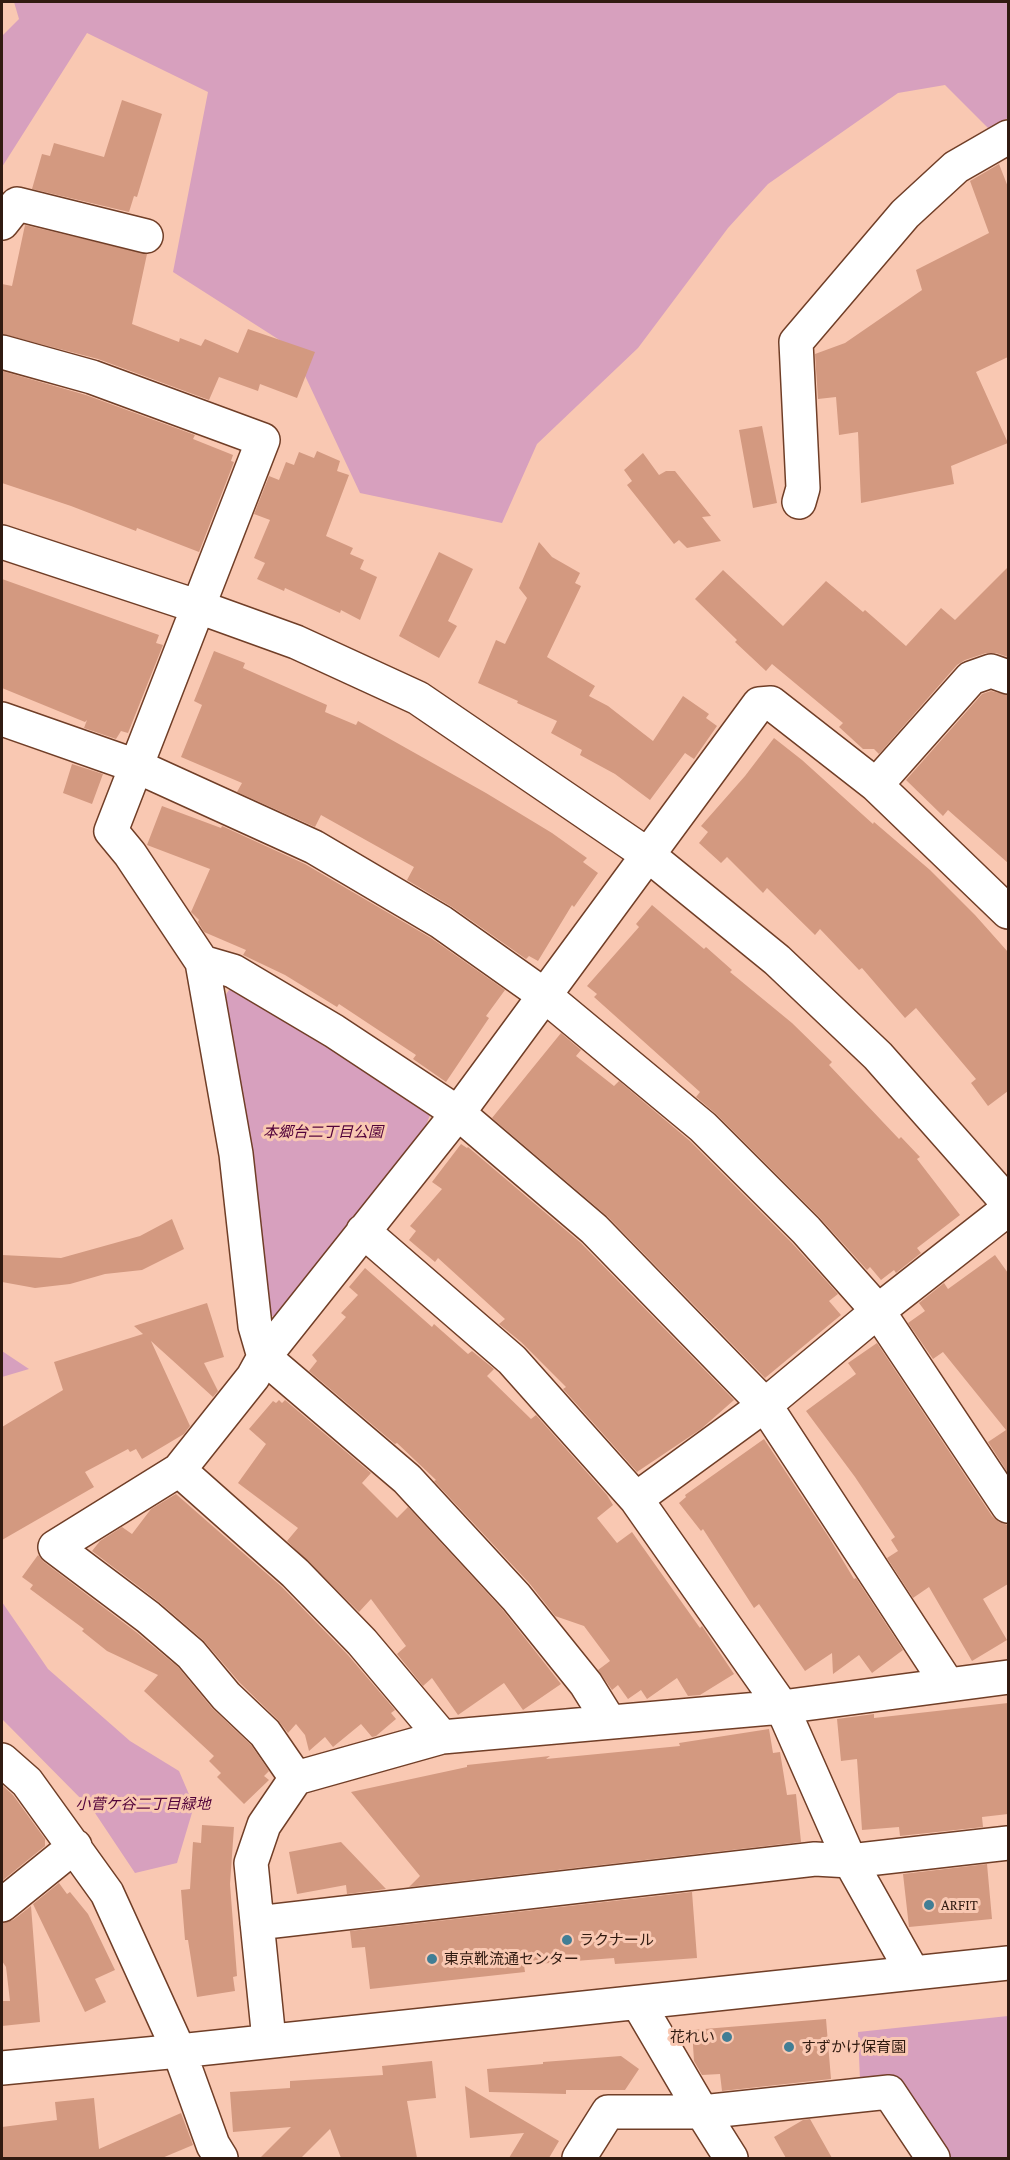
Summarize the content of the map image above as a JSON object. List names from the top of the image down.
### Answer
{
  "parks": ["本郷台二丁目公園", "小菅ケ谷二丁目緑地"],
  "places": [
    "ARFIT",
    "ラクナール",
    "東京靴流通センター",
    "花れい",
    "すずかけ保育園"
  ]
}
